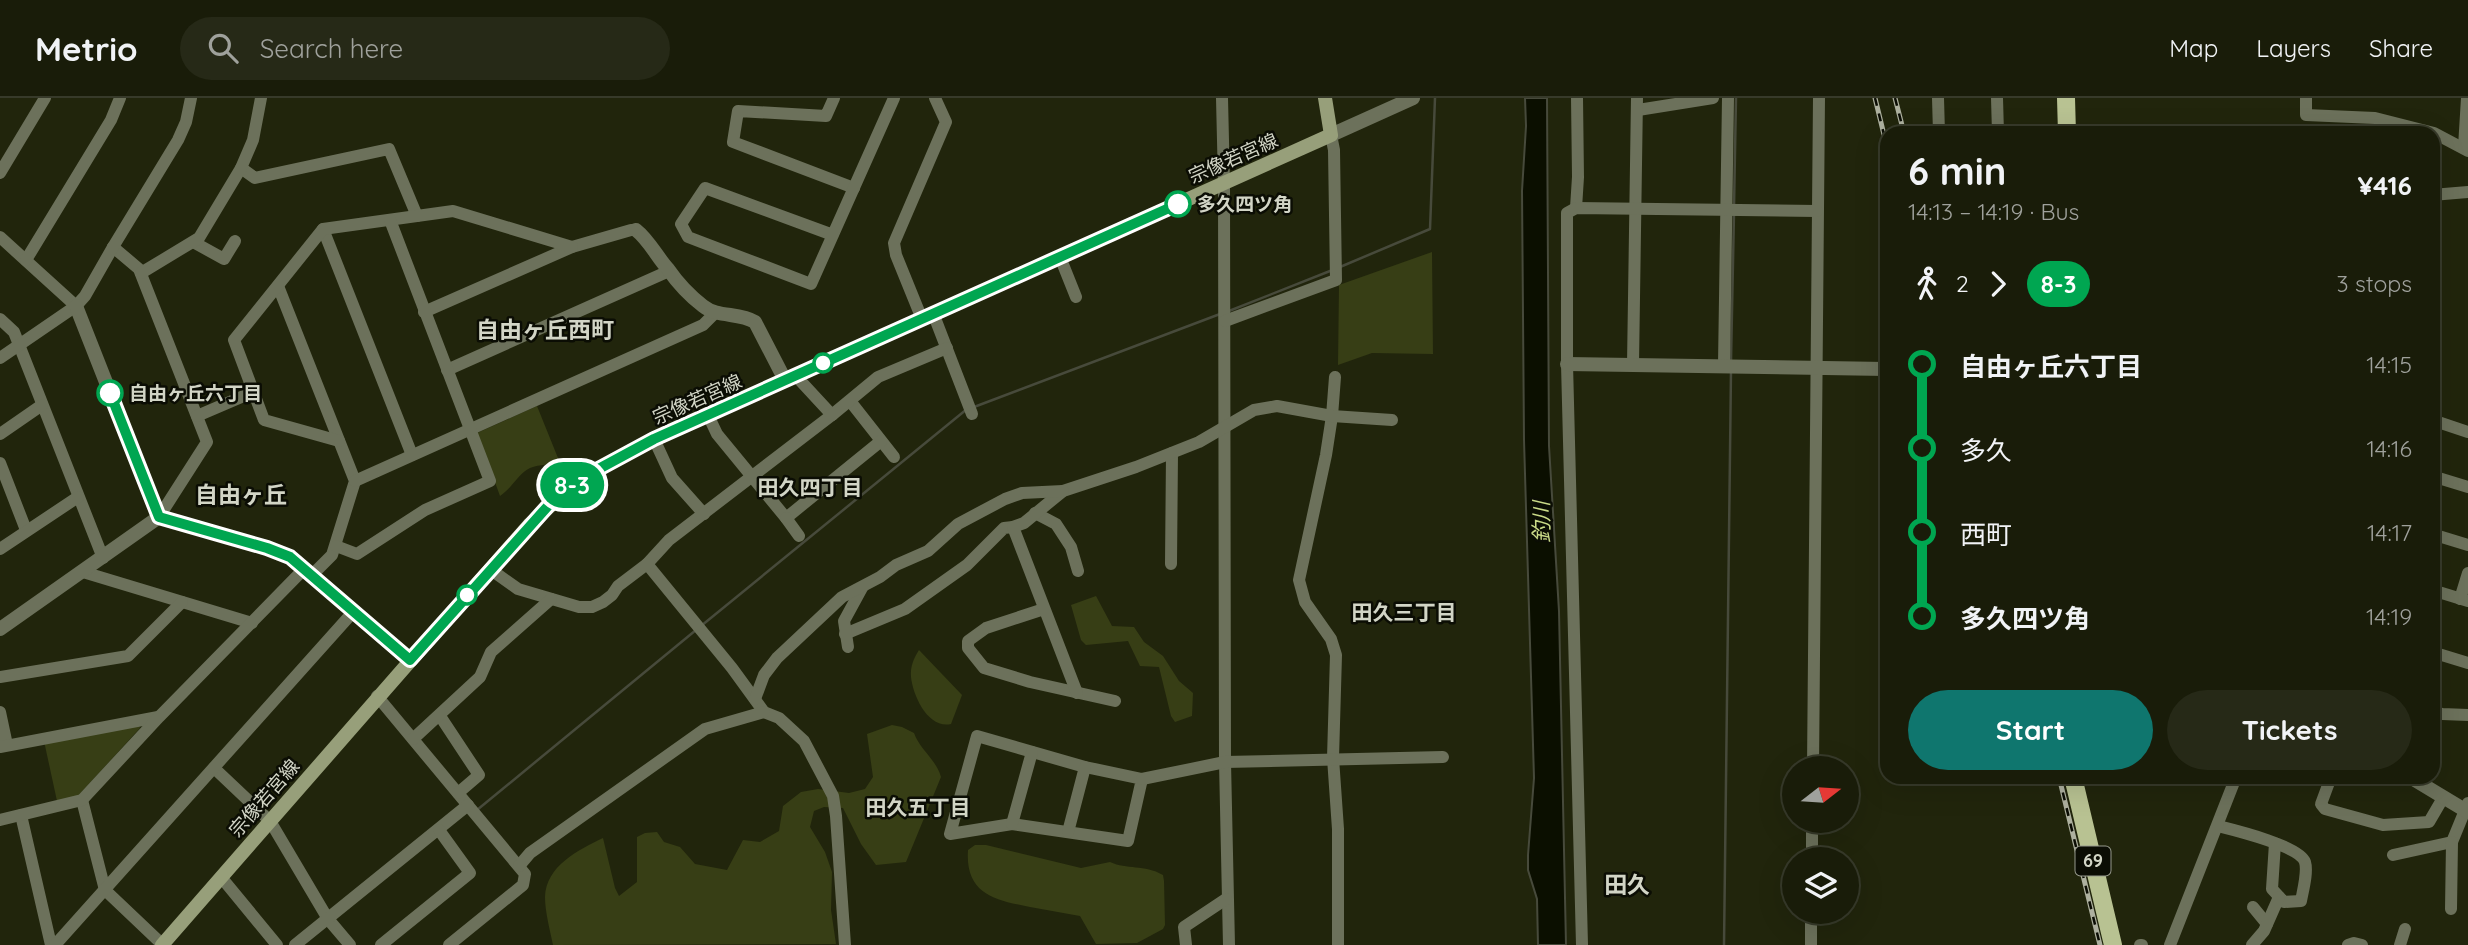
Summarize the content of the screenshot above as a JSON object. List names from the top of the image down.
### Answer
{
  "streets": {
    "main road": ["宗像若宮線", "69"]
  },
  "districts": [
    "自由ヶ丘西町",
    "田久四丁目",
    "自由ヶ丘",
    "田久三丁目",
    "田久五丁目",
    "田久"
  ],
  "water": ["釣川"],
  "places": ["多久四ツ角", "自由ヶ丘六丁目"],
  "lines": ["bus line 8-3"],
  "north": "right",
  "page": {
    "header": "Metrio",
    "search": "Search here",
    "nav": ["Map", "Layers", "Share"],
    "on_map": "8-3",
    "heading": ["6 min", "14:13 – 14:19 · Bus", "¥416"],
    "legs": ["2", "8-3", "3 stops"],
    "list": [
      {
        "name": "自由ヶ丘六丁目",
        "value": "14:15"
      },
      {
        "name": "多久",
        "value": "14:16"
      },
      {
        "name": "西町",
        "value": "14:17"
      },
      {
        "name": "多久四ツ角",
        "value": "14:19"
      }
    ],
    "buttons": ["Start", "Tickets"]
  }
}
